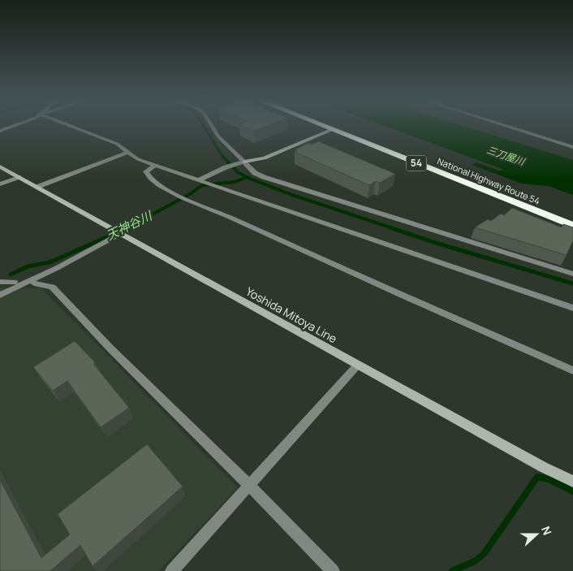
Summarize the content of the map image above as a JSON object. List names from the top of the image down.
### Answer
{
  "streets": {
    "highway": ["54", "National Highway Route 54"],
    "main road": ["Yoshida Mitoya Line"]
  },
  "water": ["三刀屋川", "天神谷川"],
  "north": "right"
}
